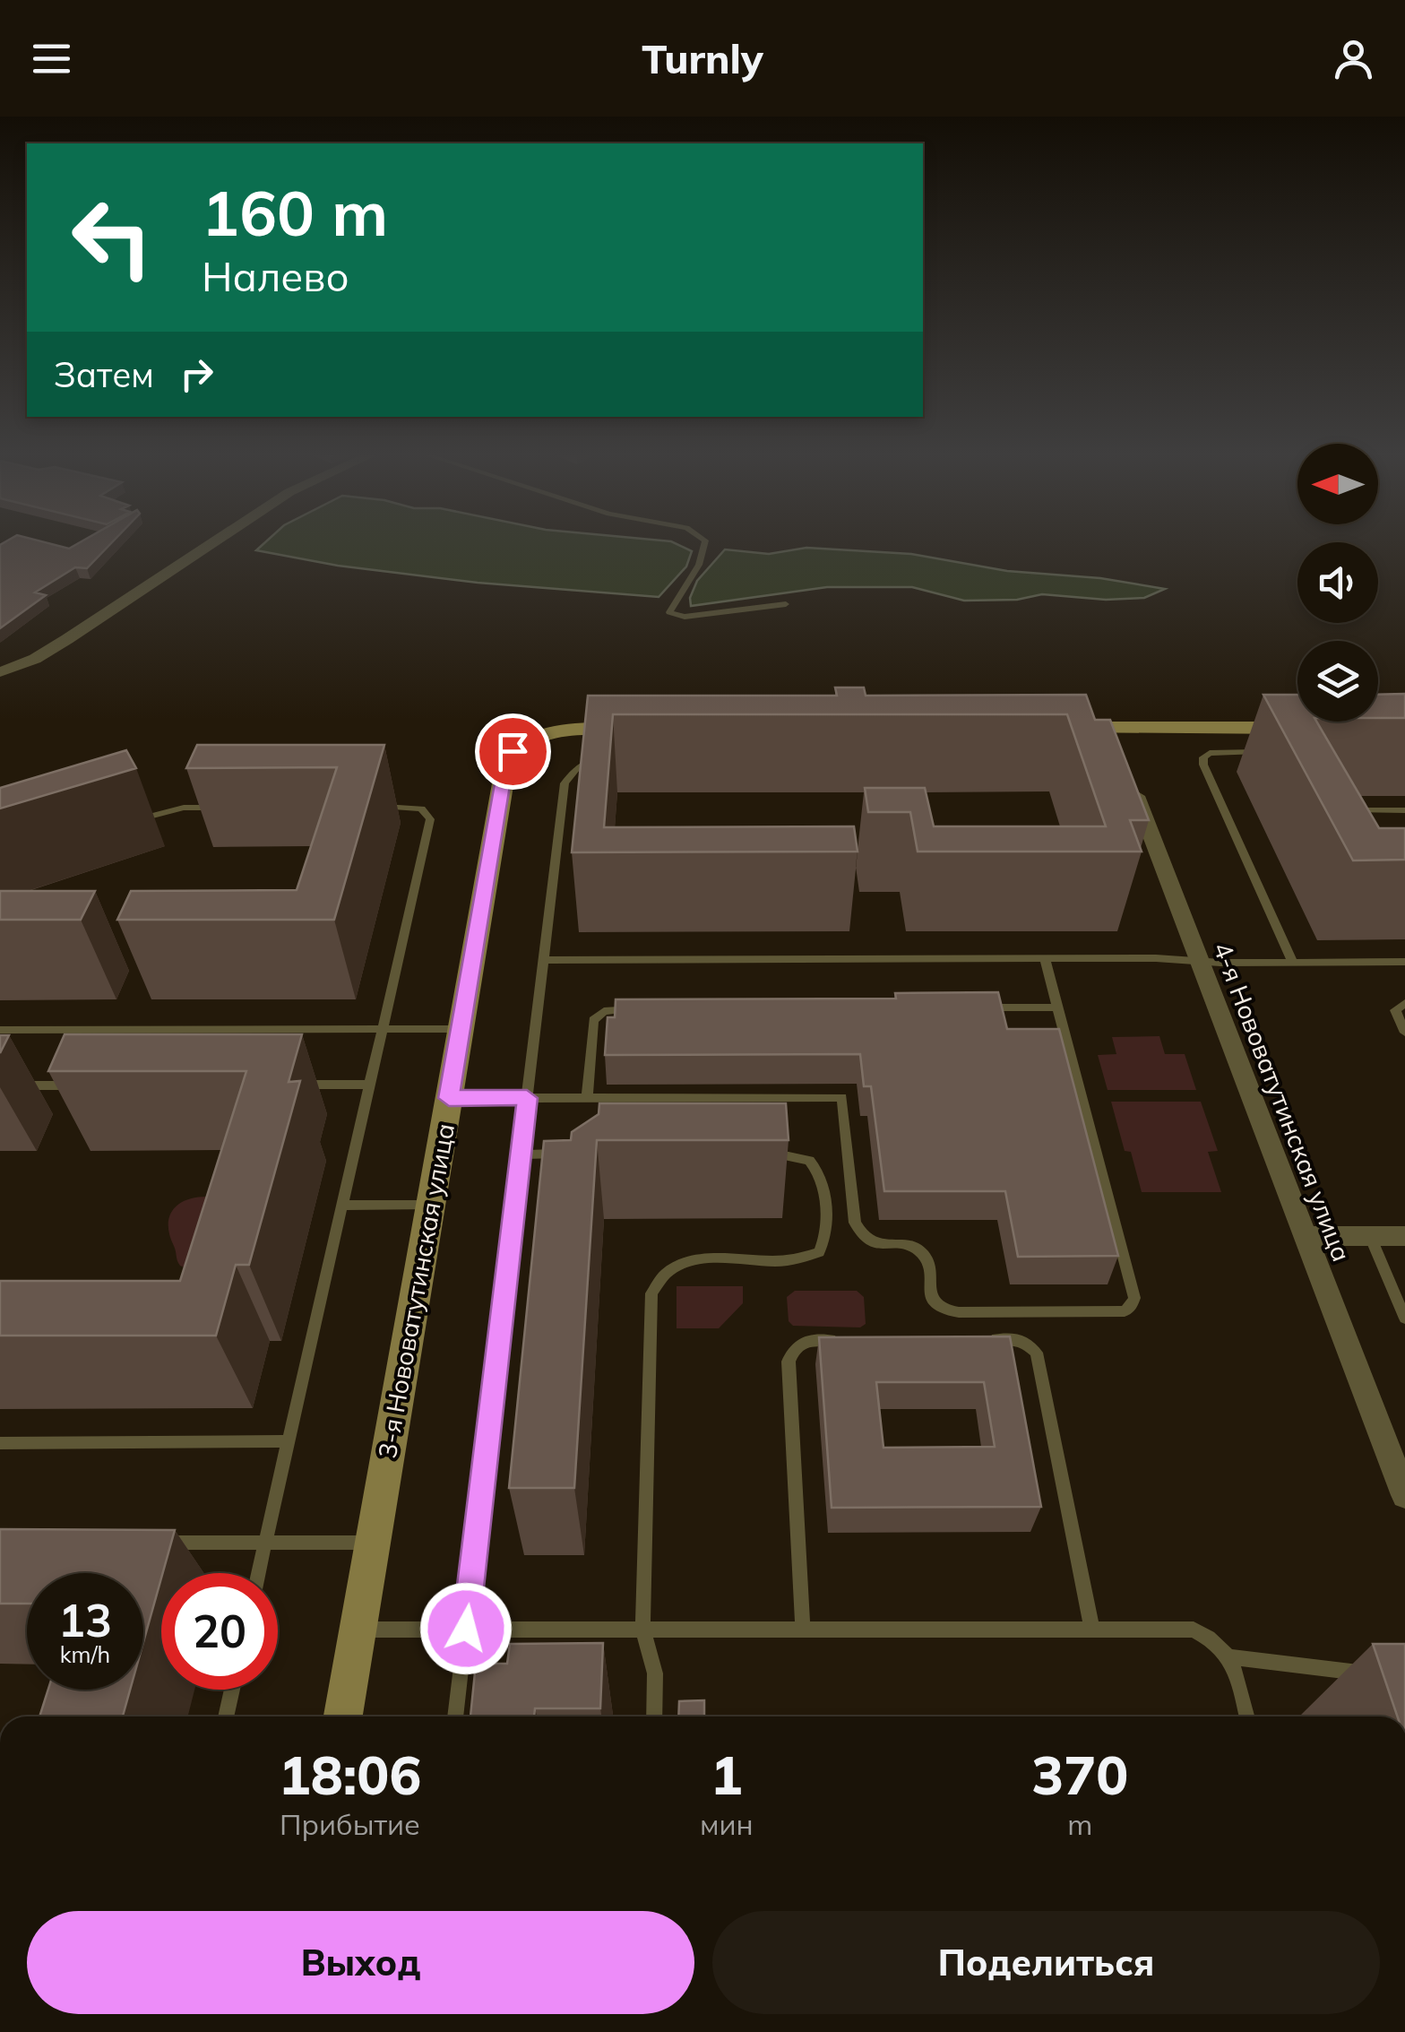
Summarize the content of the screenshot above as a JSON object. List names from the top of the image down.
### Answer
{
  "streets": {
    "street": ["4-я Нововатутинская улица", "3-я Нововатутинская улица"]
  },
  "north": "left",
  "page": {
    "header": "Turnly",
    "turn": ["160 m", "Налево"],
    "then": "Затем",
    "speed": "13 km/h",
    "limit": "20",
    "eta": [
      "18:06",
      "Прибытие",
      "1",
      "мин",
      "370",
      "m"
    ],
    "buttons": ["Выход", "Поделиться"]
  }
}
